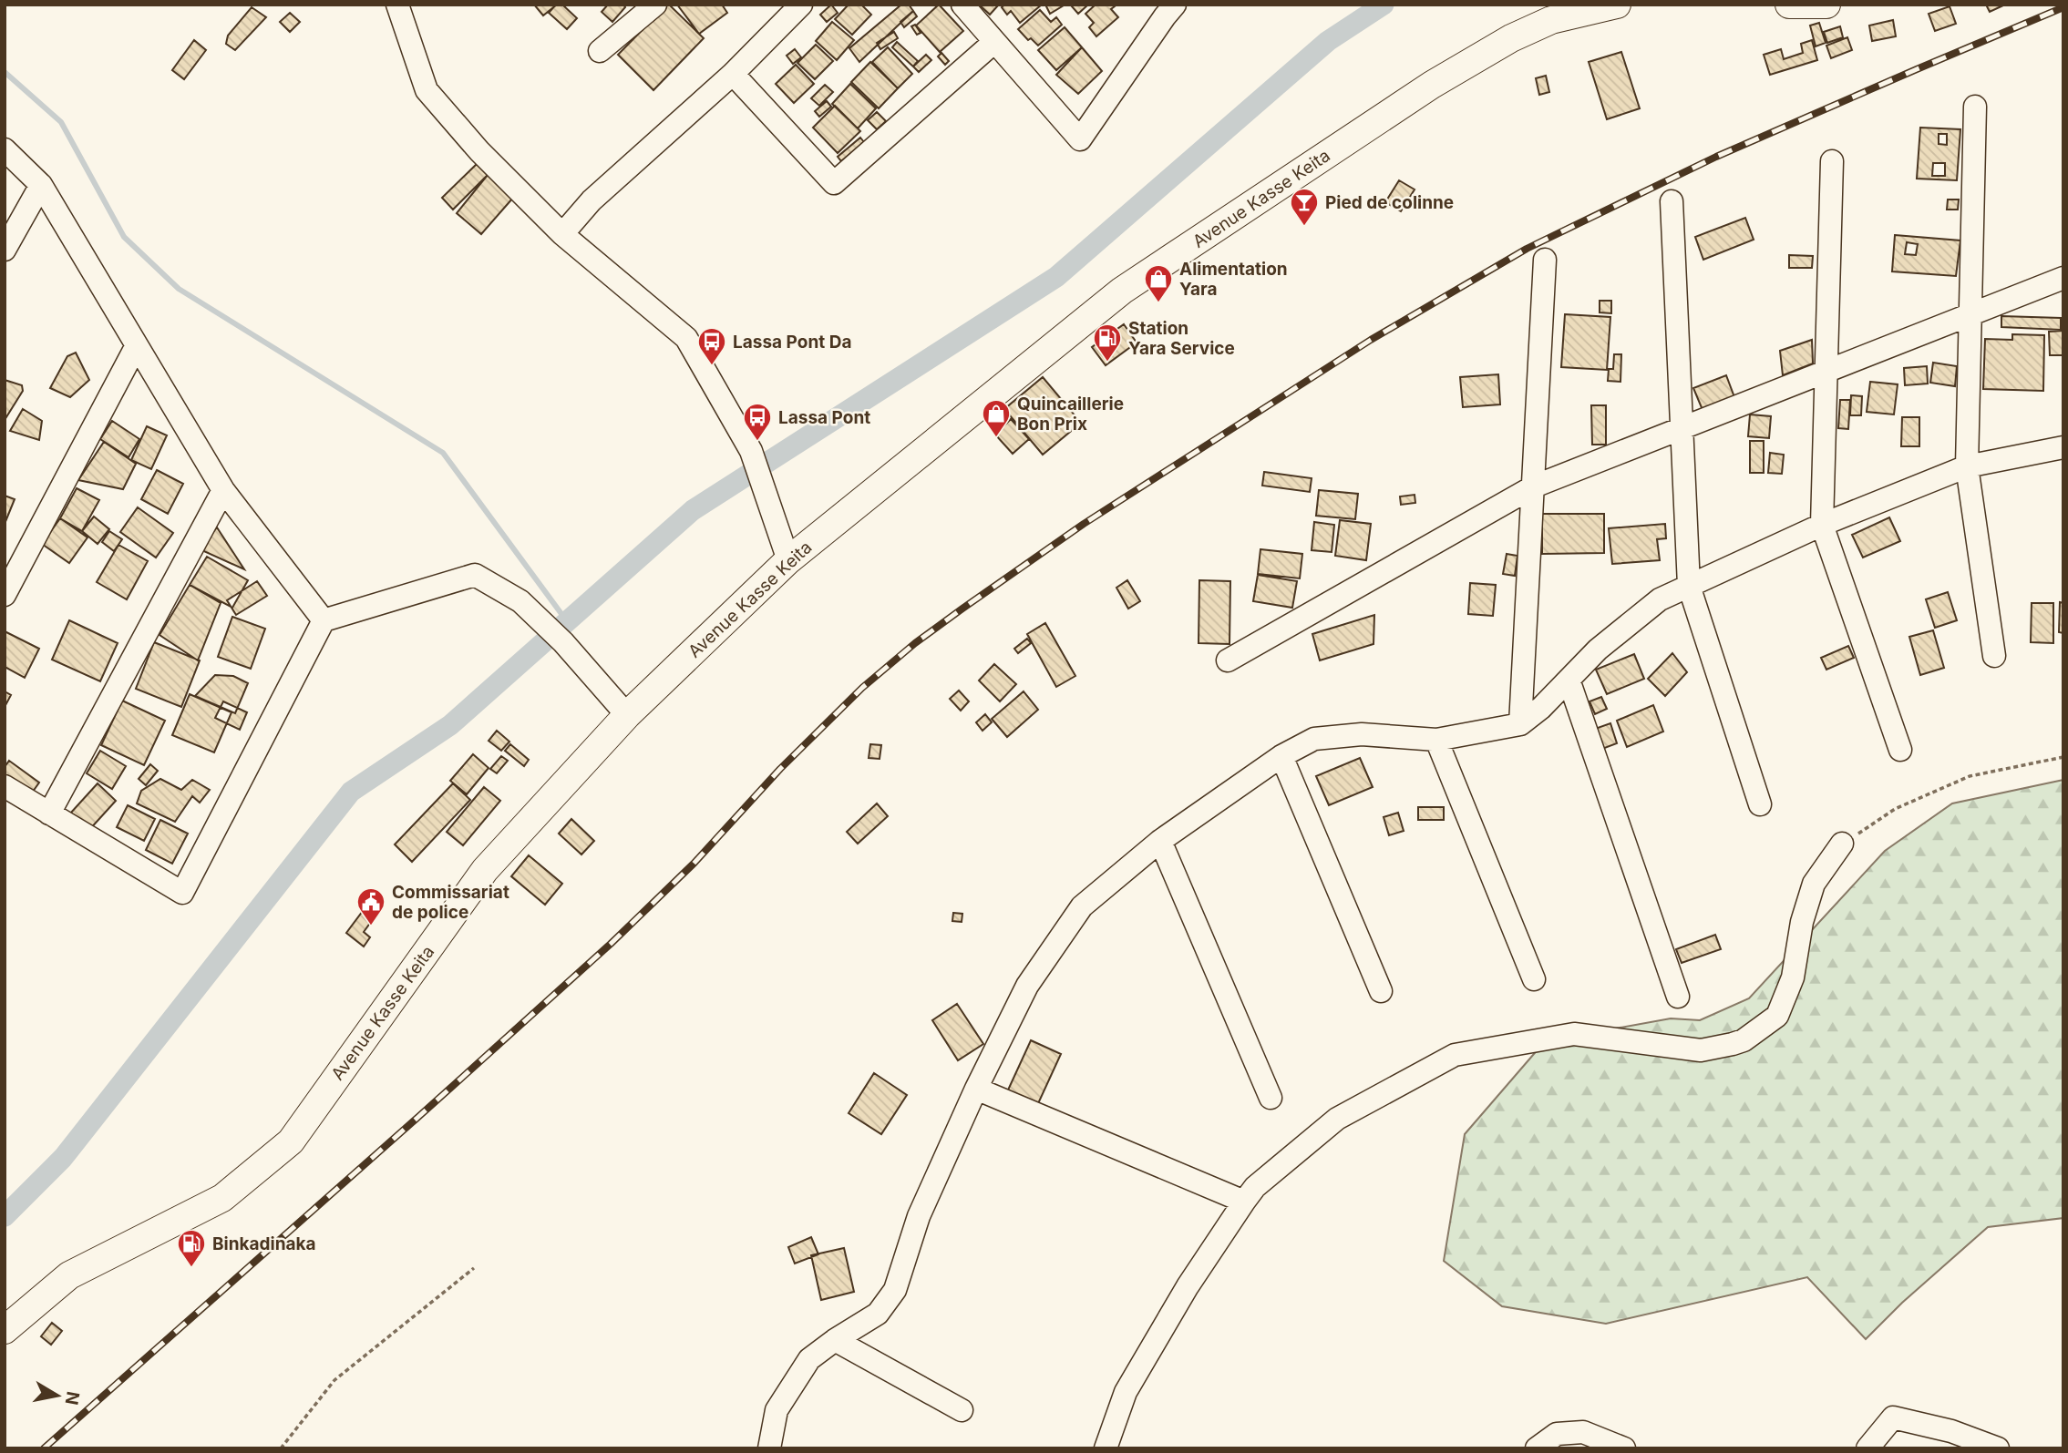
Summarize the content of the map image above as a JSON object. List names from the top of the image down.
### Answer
{
  "streets": {
    "main road": ["Avenue Kasse Keita"]
  },
  "places": {
    "bar": ["Pied de colinne"],
    "shop": ["Alimentation Yara", "Quincaillerie Bon Prix"],
    "fuel station": ["Station Yara Service", "Binkadinaka"],
    "bus stop": ["Lassa Pont Da", "Lassa Pont"],
    "public building": ["Commissariat de police"]
  },
  "north": "right"
}
